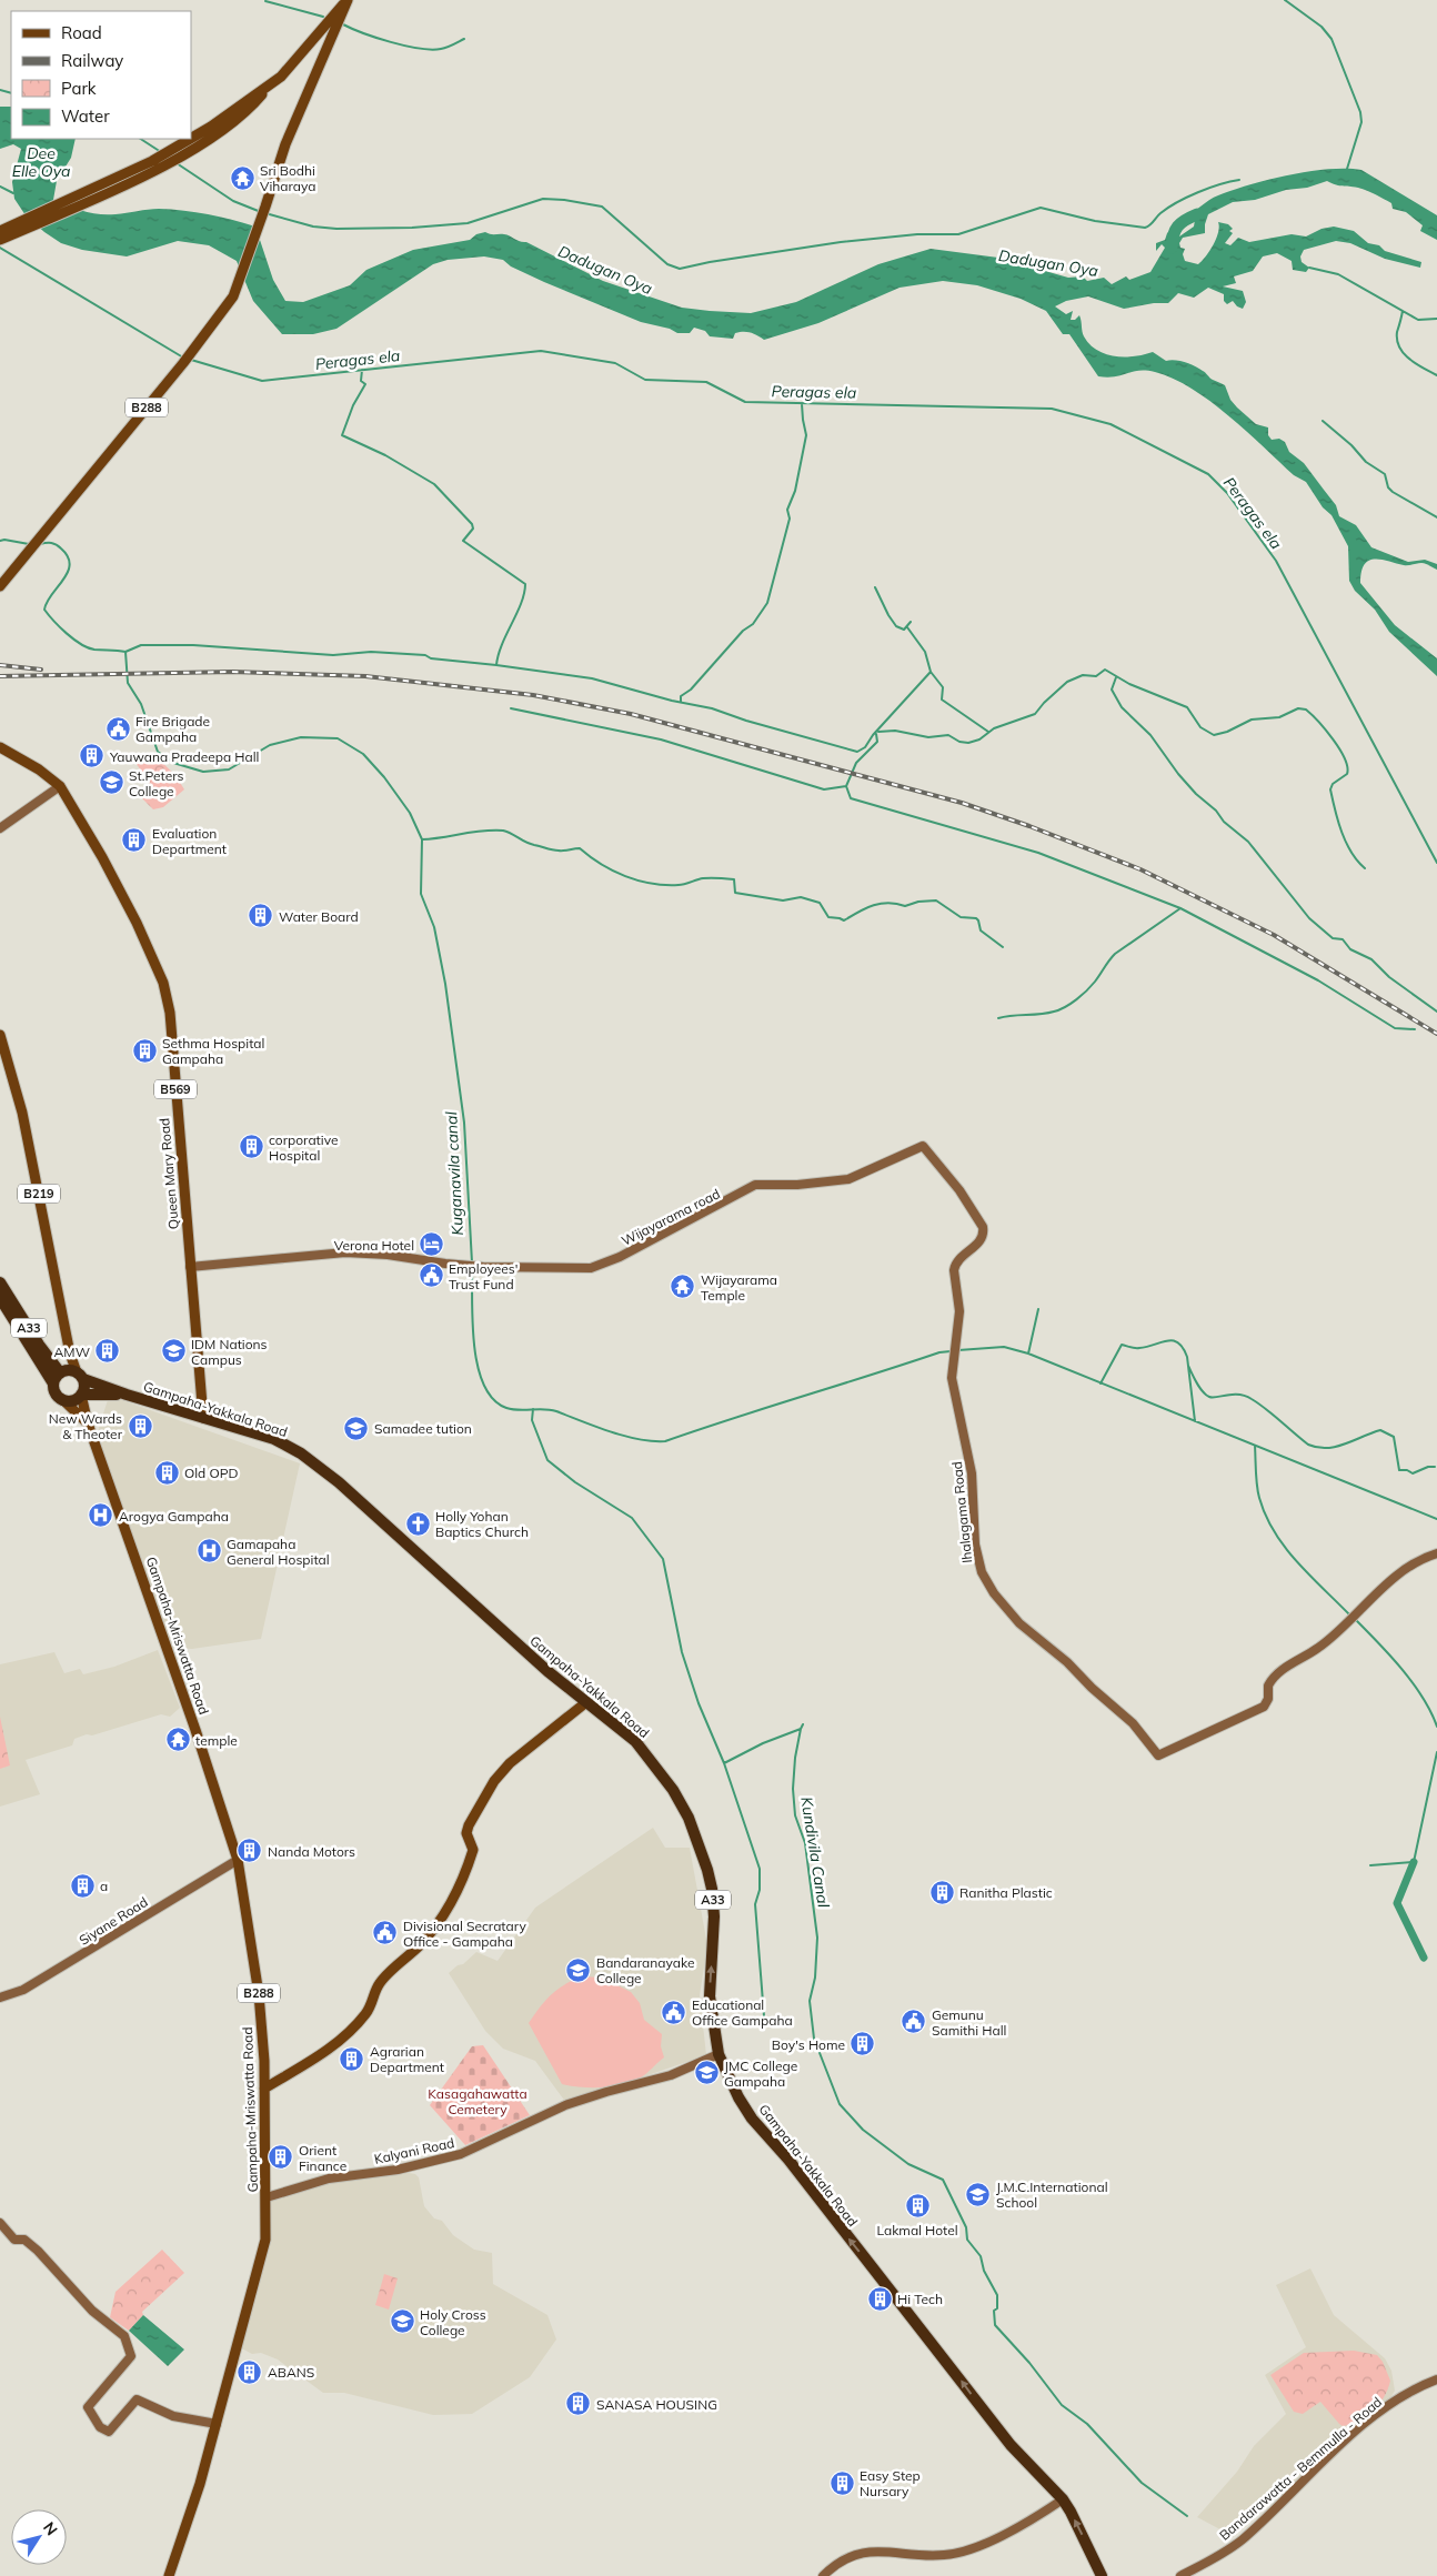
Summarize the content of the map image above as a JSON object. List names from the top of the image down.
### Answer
{
  "streets": {
    "highway": ["A33", "Gampaha-Yakkala Road"],
    "main road": [
      "B288",
      "B569",
      "Queen Mary Road",
      "B219",
      "Gampaha-Mriswatta Road"
    ],
    "street": [
      "Wijayarama road",
      "Ihalagama Road",
      "Siyane Road",
      "Kalyani Road",
      "Bandarawatta - Bemmulla - Road"
    ]
  },
  "crossings": [
    ["B569", "Queen Mary Road"],
    ["Queen Mary Road", "Wijayarama road"],
    ["Queen Mary Road", "Gampaha-Yakkala Road"],
    ["B219", "A33"],
    ["B219", "Gampaha-Yakkala Road"],
    ["B219", "Gampaha-Mriswatta Road"],
    ["Wijayarama road", "Ihalagama Road"],
    ["A33", "Gampaha-Yakkala Road"],
    ["A33", "Gampaha-Mriswatta Road"],
    ["Gampaha-Yakkala Road", "Gampaha-Mriswatta Road"],
    ["Gampaha-Yakkala Road", "Kalyani Road"],
    ["Gampaha-Mriswatta Road", "Siyane Road"],
    ["Gampaha-Mriswatta Road", "Kalyani Road"]
  ],
  "one_way": ["Gampaha-Yakkala Road"],
  "water": [
    "Dee Elle Oya",
    "Dadugan Oya",
    "Peragas ela",
    "Kuganavila canal",
    "Kundivila Canal"
  ],
  "parks": ["Kasagahawatta Cemetery"],
  "places": {
    "temple": ["Sri Bodhi Viharaya", "Wijayarama Temple", "temple"],
    "public building": [
      "Fire Brigade Gampaha",
      "Employees' Trust Fund",
      "Divisional Secratary Office - Gampaha",
      "Educational Office Gampaha",
      "Gemunu Samithi Hall"
    ],
    "building": [
      "Yauwana Pradeepa Hall",
      "Evaluation Department",
      "Water Board",
      "Sethma Hospital Gampaha",
      "corporative Hospital",
      "AMW",
      "New Wards & Theoter",
      "Old OPD",
      "Nanda Motors",
      "a",
      "Ranitha Plastic",
      "Boy's Home",
      "Agrarian Department",
      "Orient Finance",
      "Lakmal Hotel",
      "Hi Tech",
      "ABANS",
      "SANASA HOUSING",
      "Easy Step Nursary"
    ],
    "school or university": [
      "St.Peters College",
      "IDM Nations Campus",
      "Samadee tution",
      "Bandaranayake College",
      "JMC College Gampaha",
      "J.M.C.International School",
      "Holy Cross College"
    ],
    "hotel": ["Verona Hotel"],
    "hospital": ["Arogya Gampaha", "Gamapaha General Hospital"],
    "church": ["Holly Yohan Baptics Church"]
  },
  "legend": [
    "Road",
    "Railway",
    "Park",
    "Water"
  ],
  "north": "top right"
}
